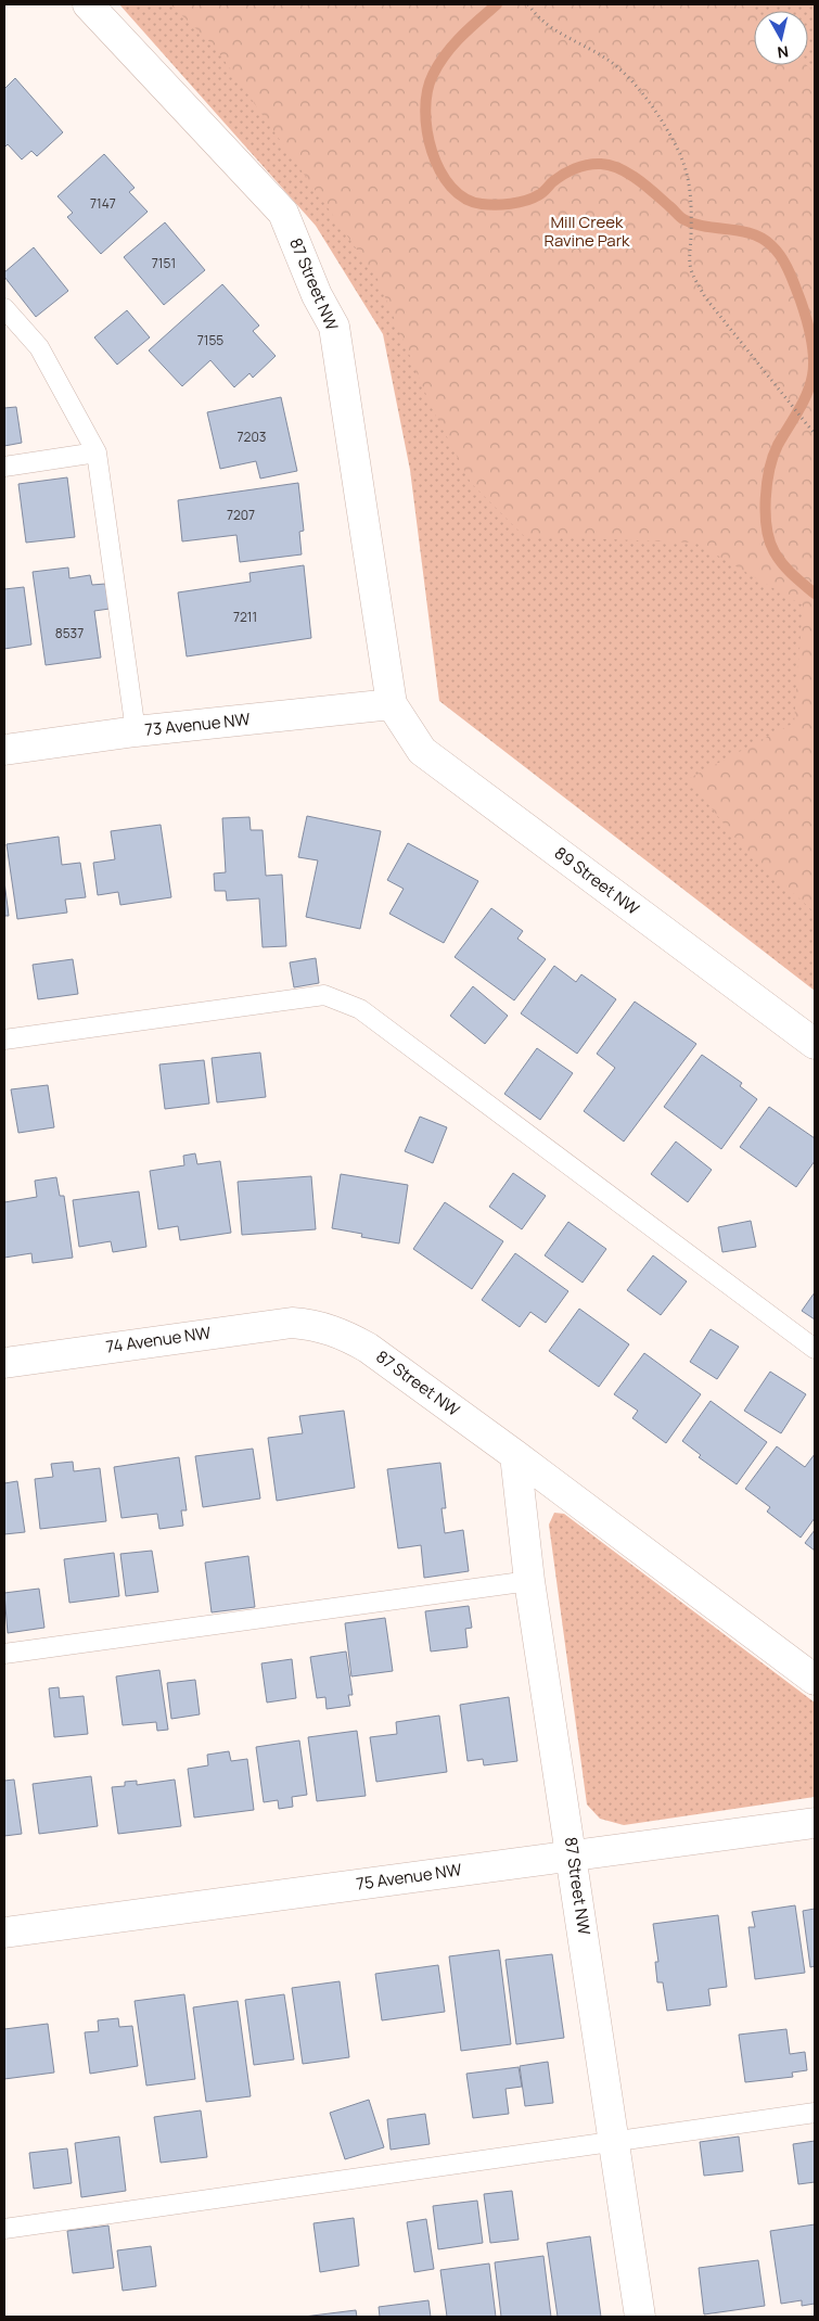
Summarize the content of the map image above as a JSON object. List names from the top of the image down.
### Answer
{
  "streets": {
    "street": [
      "87 Street NW",
      "73 Avenue NW",
      "89 Street NW",
      "74 Avenue NW",
      "75 Avenue NW"
    ]
  },
  "crossings": [
    ["87 Street NW", "73 Avenue NW"],
    ["87 Street NW", "89 Street NW"],
    ["87 Street NW", "74 Avenue NW"],
    ["87 Street NW", "75 Avenue NW"],
    ["73 Avenue NW", "89 Street NW"]
  ],
  "parks": ["Mill Creek Ravine Park"],
  "house_numbers": [
    "7147",
    "7151",
    "7155",
    "7203",
    "7207",
    "7211",
    "8537"
  ],
  "north": "bottom"
}
